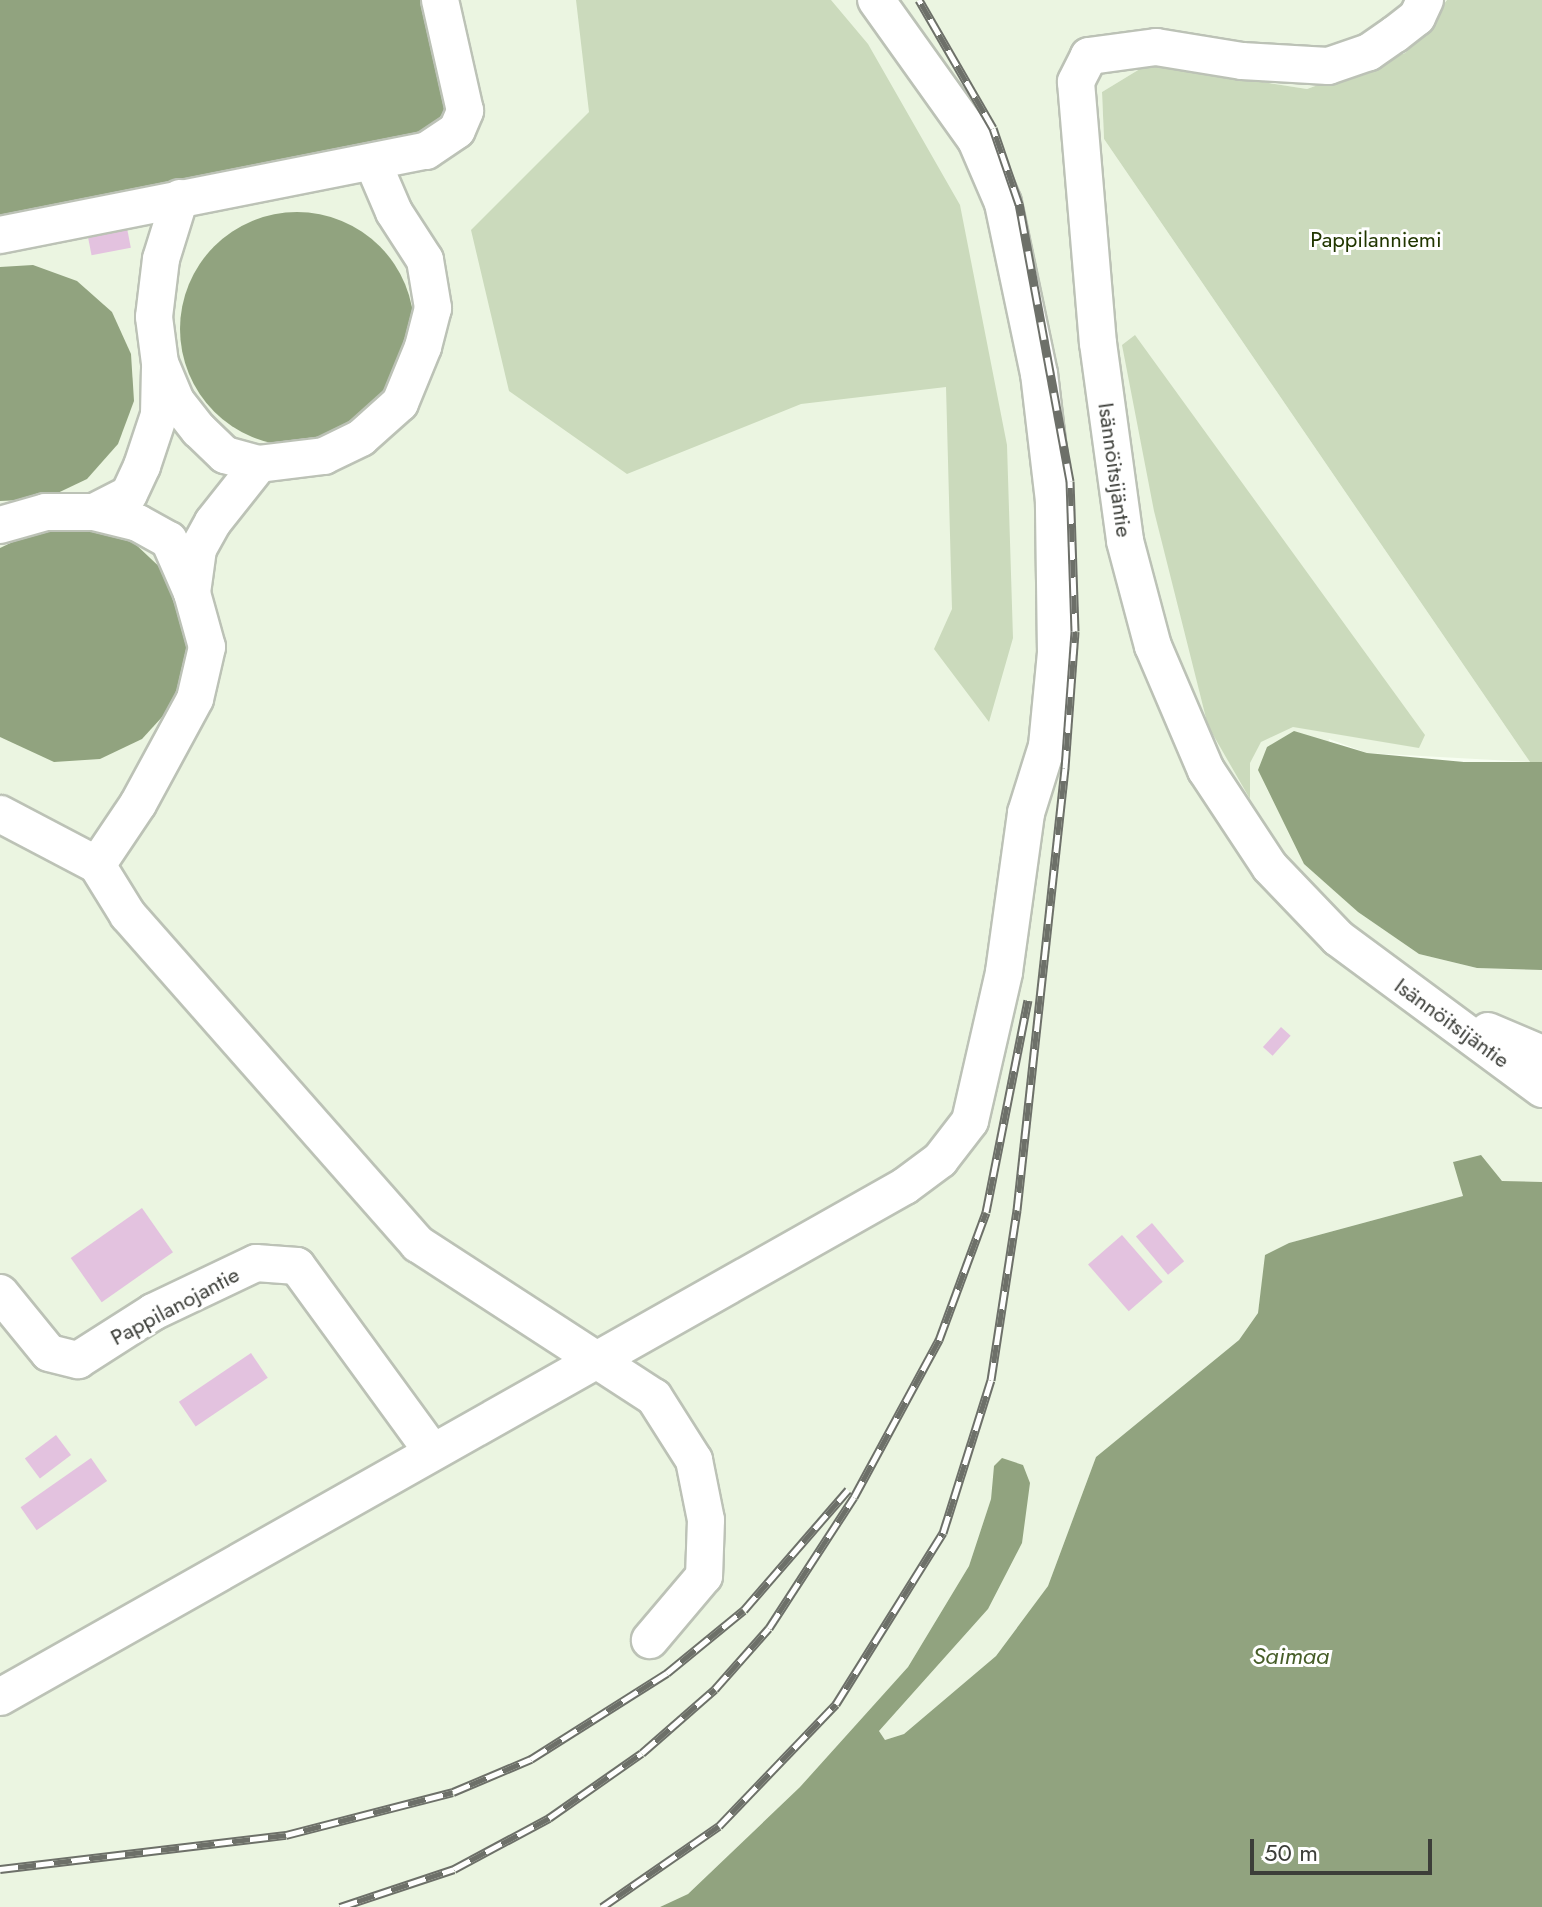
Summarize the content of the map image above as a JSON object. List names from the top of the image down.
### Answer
{
  "streets": {
    "street": ["Isännöitsijäntie", "Pappilanojantie"]
  },
  "water": ["Saimaa"],
  "parks": ["Pappilanniemi"],
  "scale_bar": "50 m"
}
